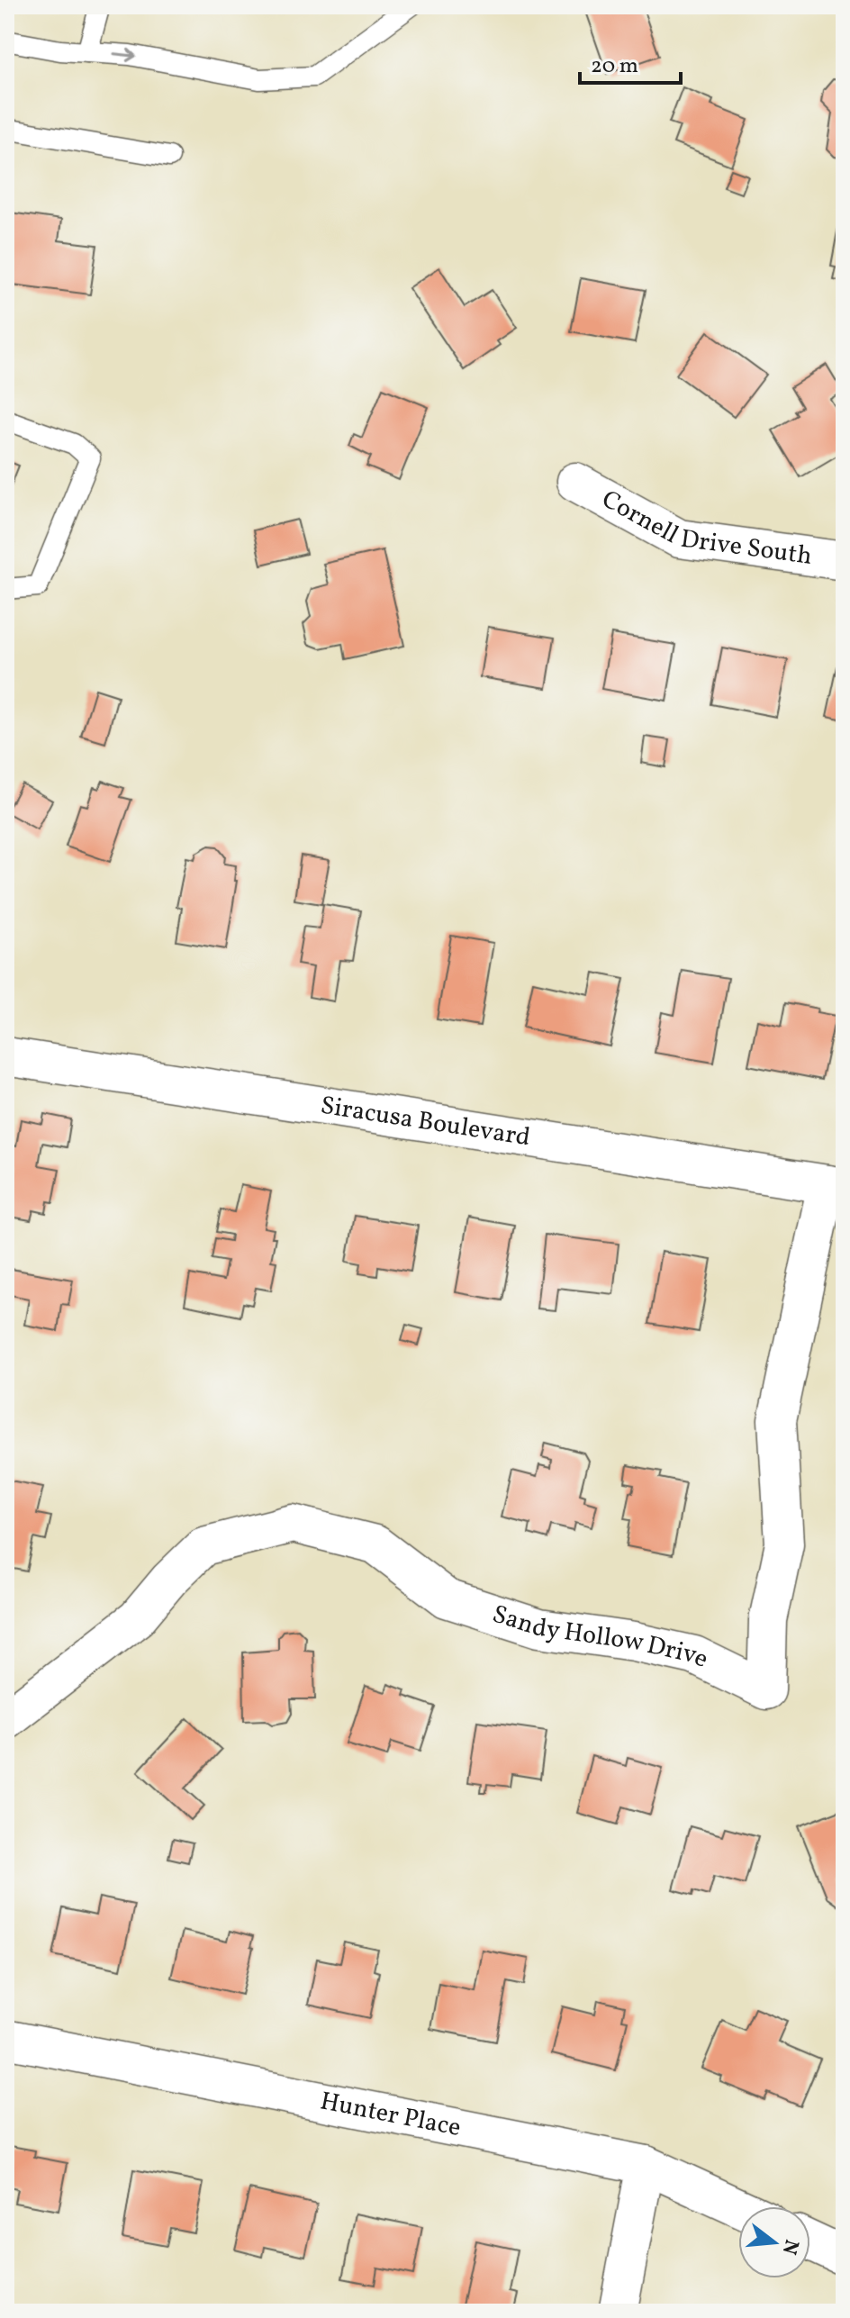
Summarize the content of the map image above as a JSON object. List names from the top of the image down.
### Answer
{
  "streets": {
    "street": [
      "Cornell Drive South",
      "Siracusa Boulevard",
      "Sandy Hollow Drive",
      "Hunter Place"
    ]
  },
  "crossings": [
    ["Siracusa Boulevard", "Sandy Hollow Drive"]
  ],
  "scale_bar": "20 m",
  "north": "right"
}
